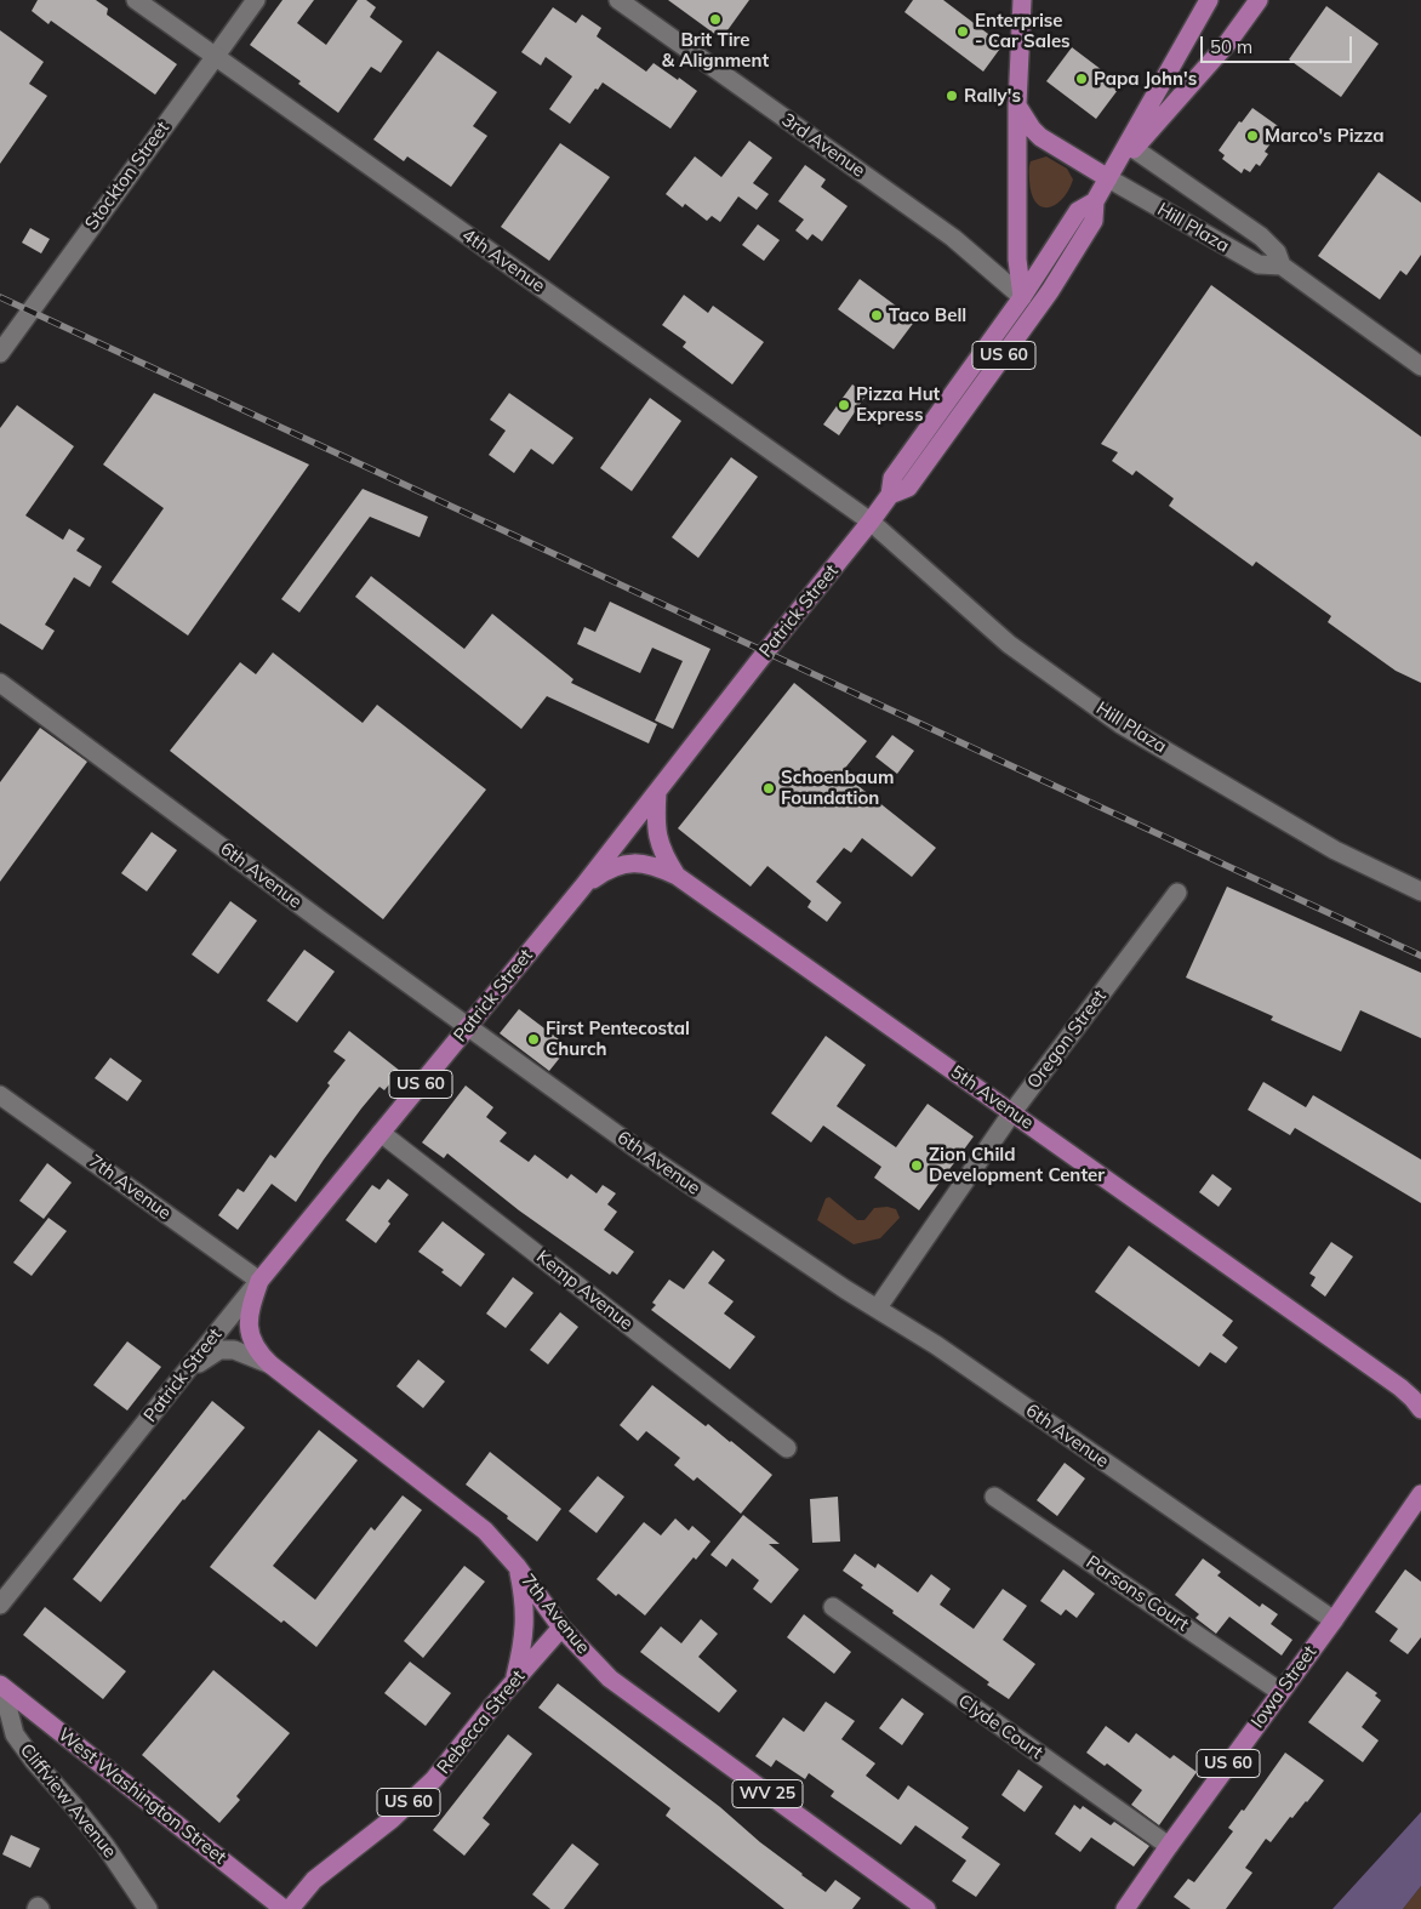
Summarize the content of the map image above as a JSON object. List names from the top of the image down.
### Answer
{
  "streets": {
    "main road": [
      "US 60",
      "Patrick Street",
      "5th Avenue",
      "7th Avenue",
      "Iowa Street",
      "Rebecca Street",
      "WV 25",
      "West Washington Street"
    ],
    "street": [
      "3rd Avenue",
      "Stockton Street",
      "Hill Plaza",
      "4th Avenue",
      "6th Avenue",
      "Oregon Street",
      "Kemp Avenue",
      "Parsons Court",
      "Clyde Court",
      "Cliffview Avenue"
    ]
  },
  "crossings": [
    ["3rd Avenue", "Patrick Street"],
    ["Stockton Street", "4th Avenue"],
    ["Hill Plaza", "4th Avenue"],
    ["Hill Plaza", "Patrick Street"],
    ["4th Avenue", "Patrick Street"],
    ["US 60", "Patrick Street"],
    ["US 60", "7th Avenue"],
    ["US 60", "Rebecca Street"],
    ["Patrick Street", "6th Avenue"],
    ["Patrick Street", "7th Avenue"],
    ["Patrick Street", "Kemp Avenue"],
    ["6th Avenue", "Oregon Street"],
    ["6th Avenue", "Iowa Street"],
    ["Oregon Street", "5th Avenue"],
    ["7th Avenue", "Rebecca Street"],
    ["Parsons Court", "Iowa Street"],
    ["Iowa Street", "Clyde Court"],
    ["West Washington Street", "Cliffview Avenue"]
  ],
  "places": [
    "Brit Tire & Alignment",
    "Enterprise - Car Sales",
    "Papa John's",
    "Rally's",
    "Marco's Pizza",
    "Taco Bell",
    "Pizza Hut Express",
    "Schoenbaum Foundation",
    "First Pentecostal Church",
    "Zion Child Development Center"
  ],
  "scale_bar": "50 m"
}
